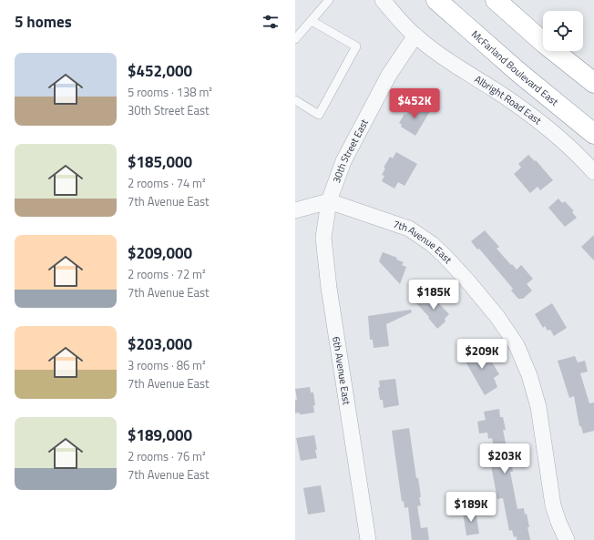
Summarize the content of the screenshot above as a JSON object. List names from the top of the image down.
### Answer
{
  "streets": {
    "highway": ["McFarland Boulevard East"],
    "street": [
      "Albright Road East",
      "30th Street East",
      "7th Avenue East",
      "6th Avenue East"
    ]
  },
  "crossings": [
    ["Albright Road East", "30th Street East"],
    ["30th Street East", "7th Avenue East"],
    ["30th Street East", "6th Avenue East"],
    ["7th Avenue East", "6th Avenue East"]
  ],
  "page": {
    "heading": "5 homes",
    "list": [
      {
        "name": "$452,000",
        "note": "5 rooms · 138 m² · 30th Street East"
      },
      {
        "name": "$185,000",
        "note": "2 rooms · 74 m² · 7th Avenue East"
      },
      {
        "name": "$209,000",
        "note": "2 rooms · 72 m² · 7th Avenue East"
      },
      {
        "name": "$203,000",
        "note": "3 rooms · 86 m² · 7th Avenue East"
      },
      {
        "name": "$189,000",
        "note": "2 rooms · 76 m² · 7th Avenue East"
      }
    ],
    "price": [
      "$452K",
      "$185K",
      "$209K",
      "$203K",
      "$189K"
    ]
  }
}
